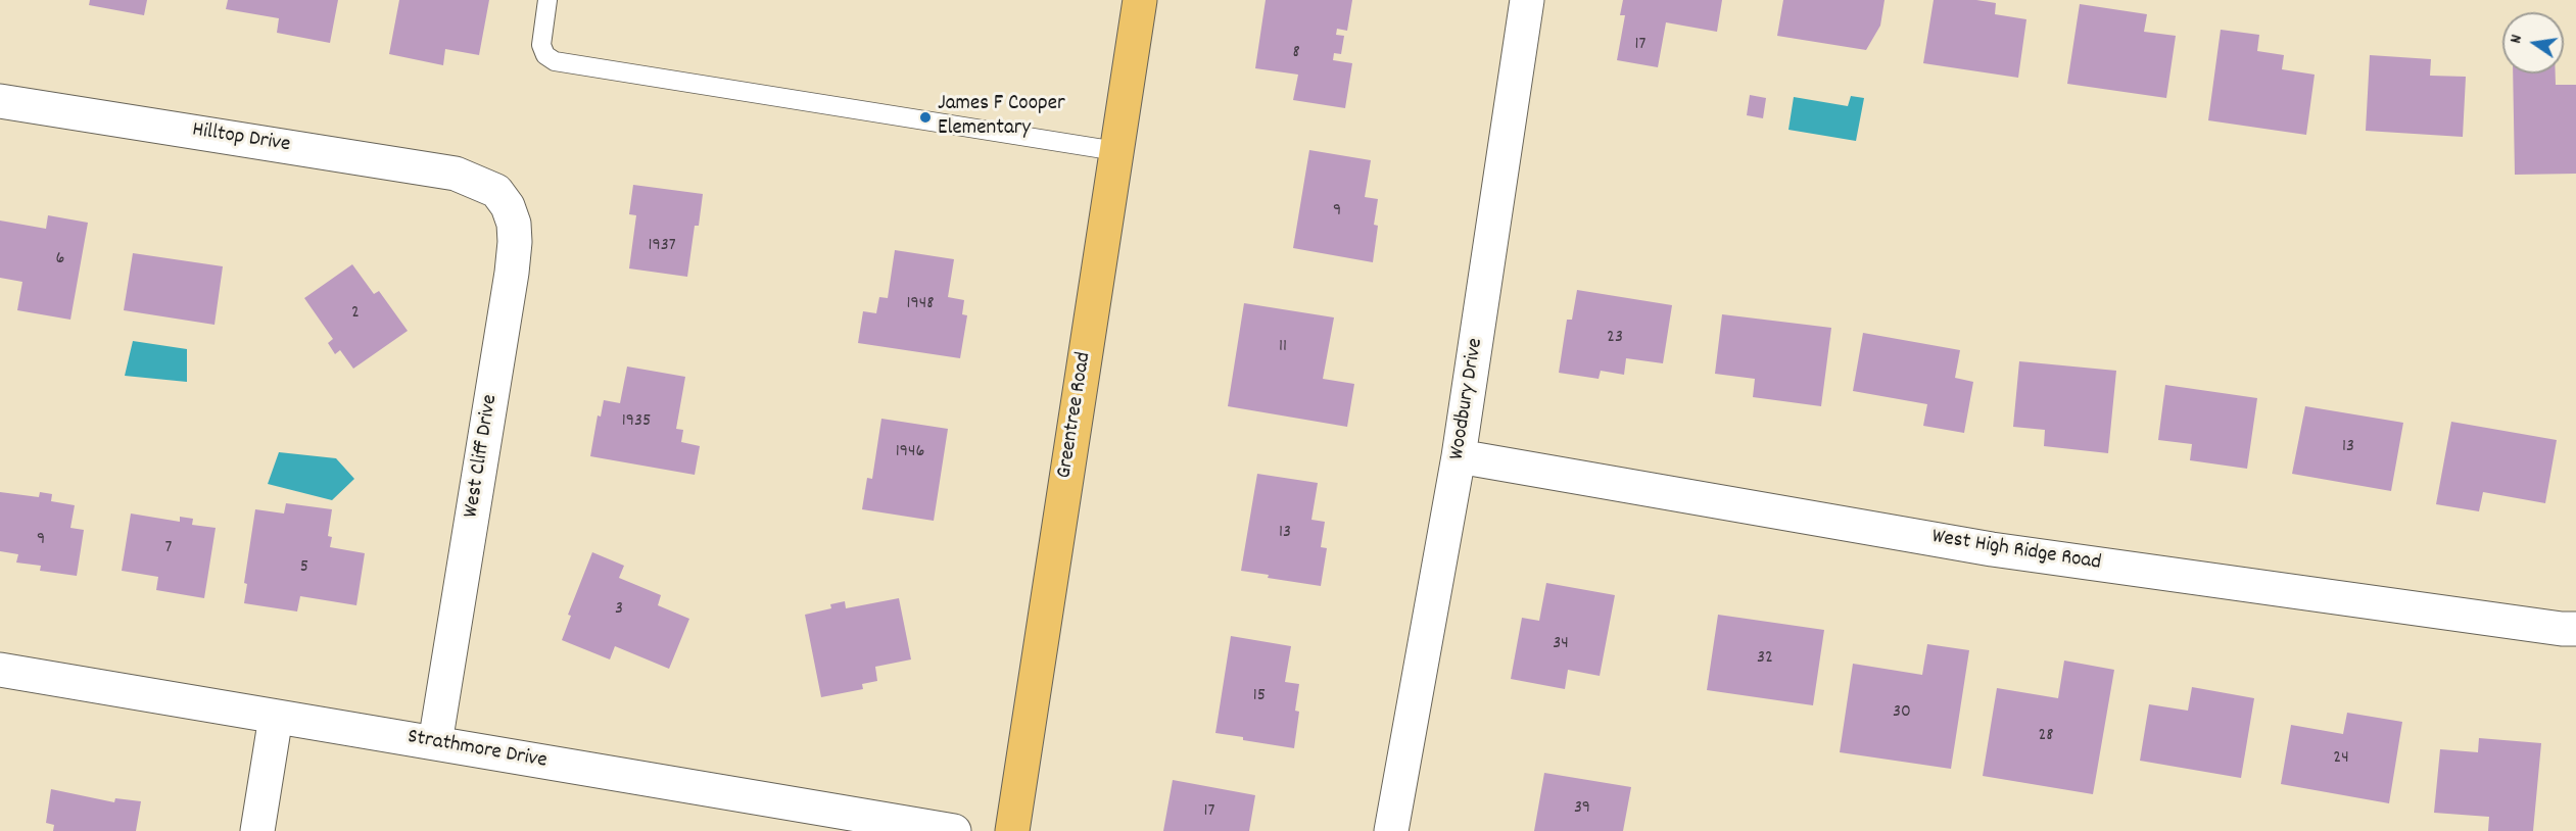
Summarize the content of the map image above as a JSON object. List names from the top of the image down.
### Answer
{
  "streets": {
    "main road": ["Greentree Road"],
    "street": [
      "Hilltop Drive",
      "Woodbury Drive",
      "West Cliff Drive",
      "West High Ridge Road",
      "Strathmore Drive"
    ]
  },
  "crossings": [
    ["Hilltop Drive", "West Cliff Drive"],
    ["Woodbury Drive", "West High Ridge Road"],
    ["West Cliff Drive", "Strathmore Drive"]
  ],
  "places": ["James F Cooper Elementary"],
  "house_numbers": [
    "17",
    "8",
    "9",
    "1937",
    "6",
    "1948",
    "2",
    "23",
    "11",
    "1935",
    "13",
    "1946",
    "13",
    "9",
    "7",
    "5",
    "3",
    "34",
    "32",
    "15",
    "30",
    "28",
    "24",
    "39",
    "17"
  ],
  "north": "left"
}
